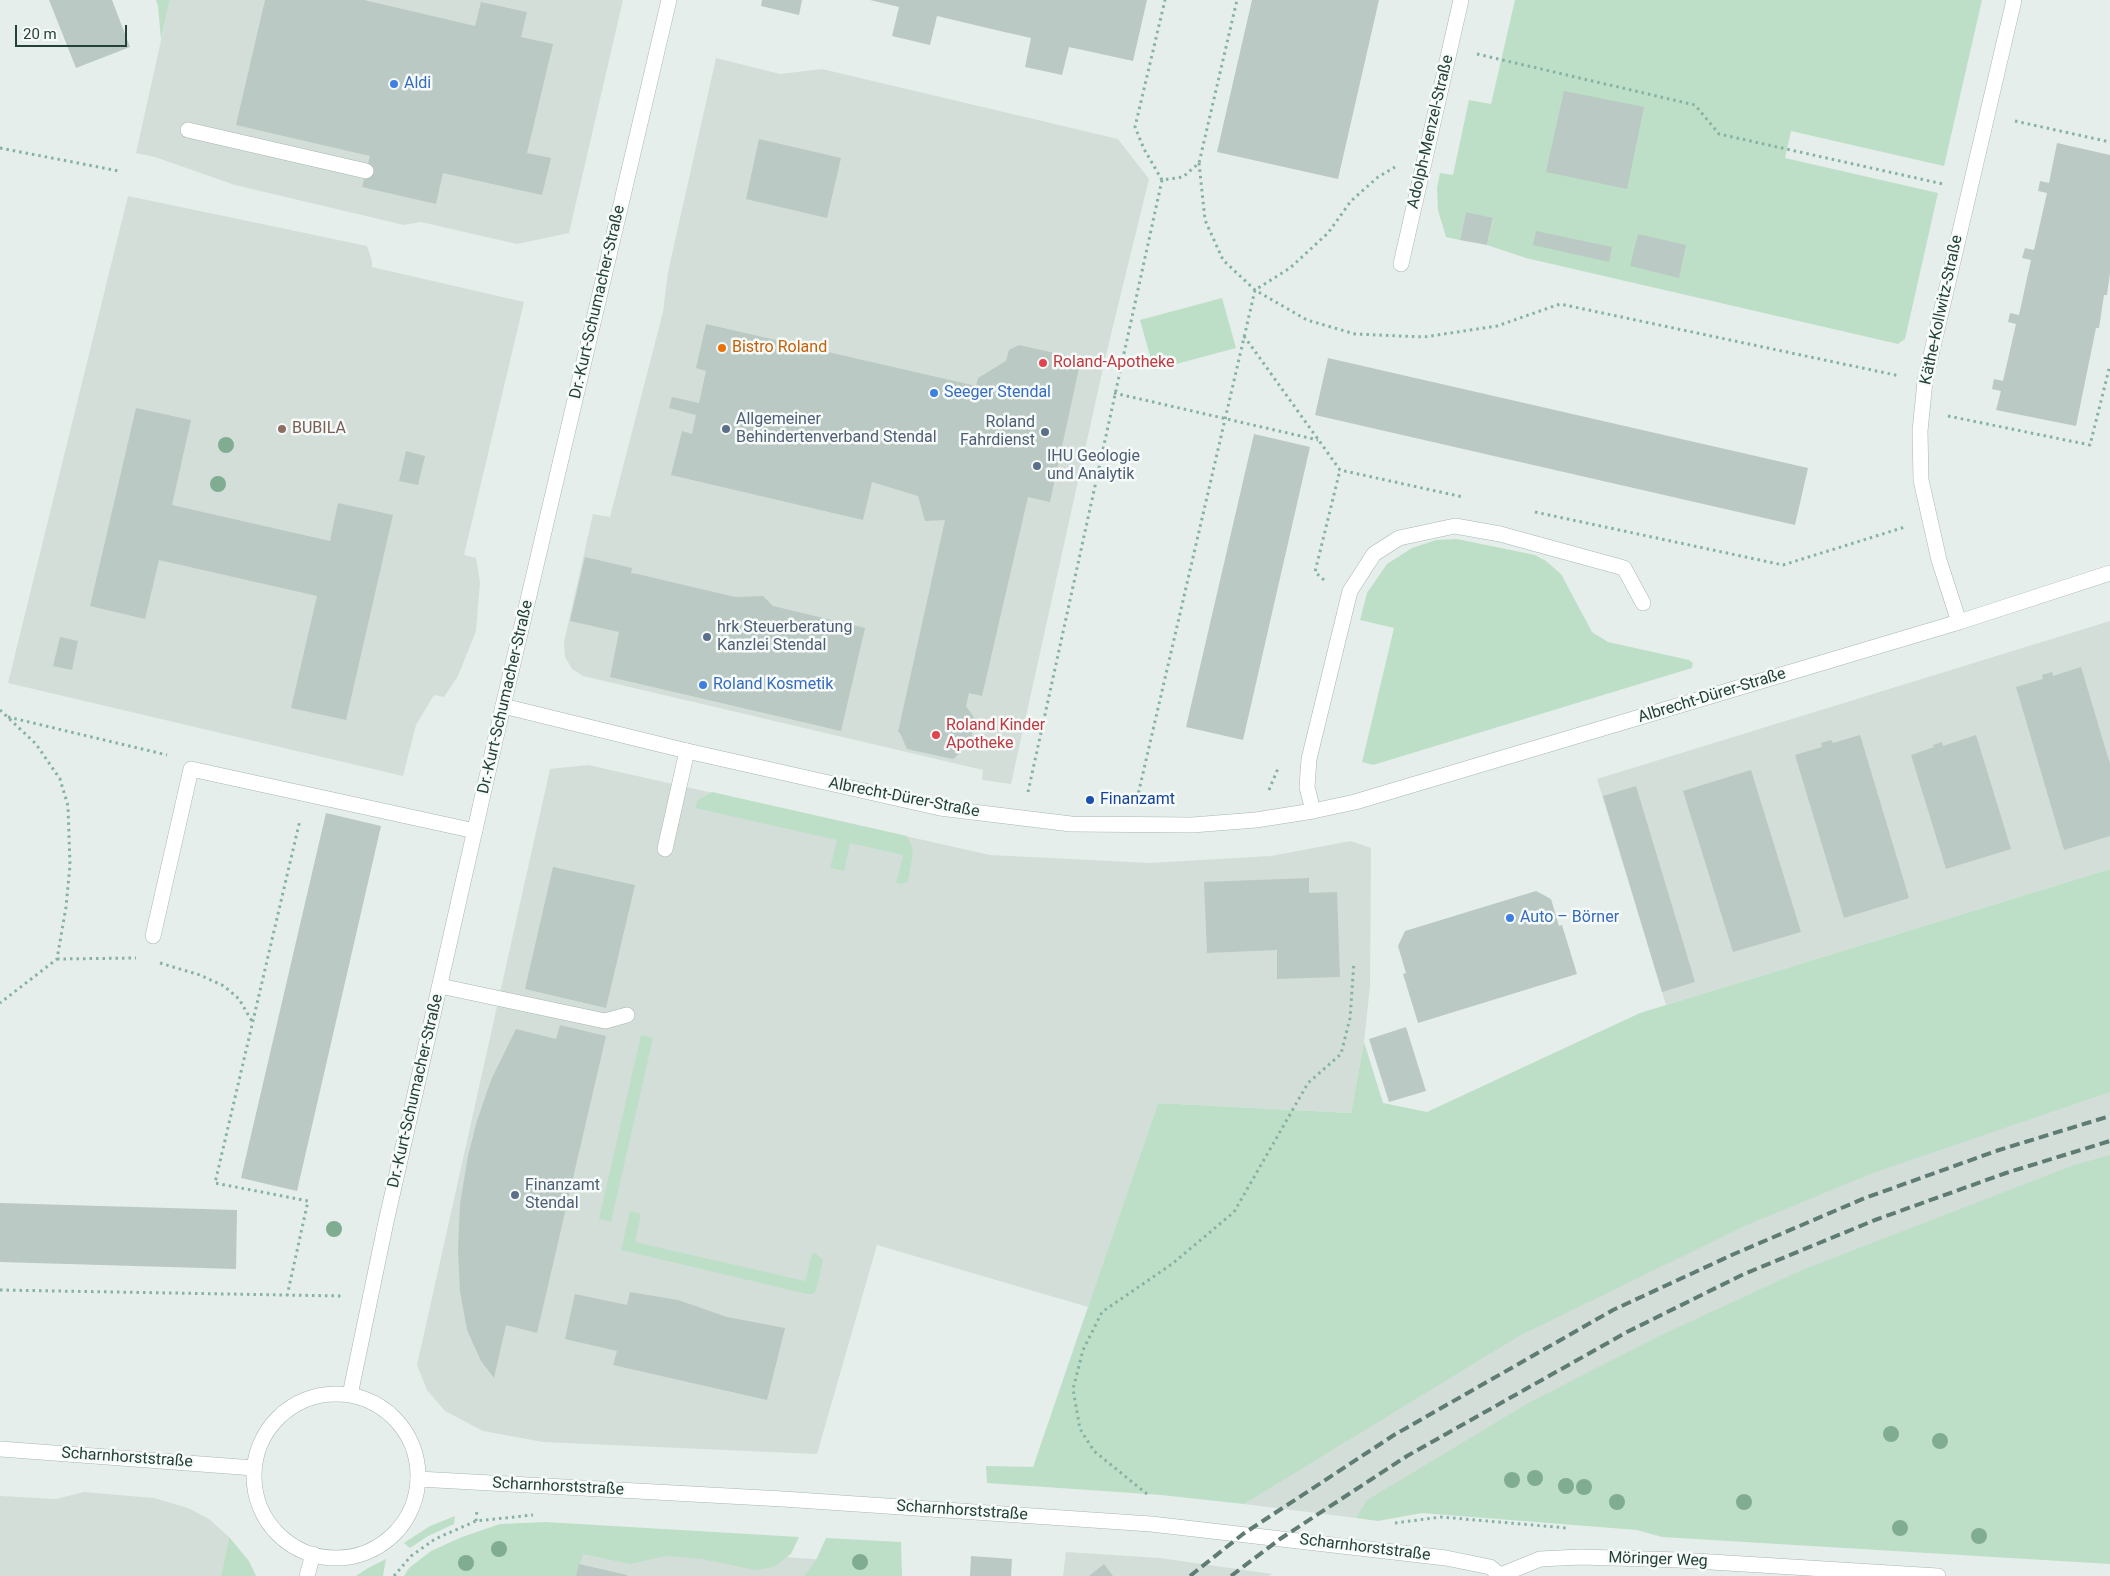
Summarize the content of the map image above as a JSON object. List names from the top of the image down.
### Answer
{
  "streets": {
    "street": [
      "Adolph-Menzel-Straße",
      "Dr.-Kurt-Schumacher-Straße",
      "Käthe-Kollwitz-Straße",
      "Albrecht-Dürer-Straße",
      "Scharnhorststraße",
      "Möringer Weg"
    ]
  },
  "crossings": [
    ["Dr.-Kurt-Schumacher-Straße", "Albrecht-Dürer-Straße"],
    ["Dr.-Kurt-Schumacher-Straße", "Scharnhorststraße"],
    ["Käthe-Kollwitz-Straße", "Albrecht-Dürer-Straße"],
    ["Scharnhorststraße", "Möringer Weg"]
  ],
  "places": [
    "Aldi",
    "Bistro Roland",
    "Roland-Apotheke",
    "Seeger Stendal",
    "BUBILA",
    "Allgemeiner Behindertenverband Stendal",
    "Roland Fahrdienst",
    "IHU Geologie und Analytik",
    "hrk Steuerberatung Kanzlei Stendal",
    "Roland Kosmetik",
    "Roland Kinder Apotheke",
    "Finanzamt",
    "Auto – Börner",
    "Finanzamt Stendal"
  ],
  "scale_bar": "20 m"
}
